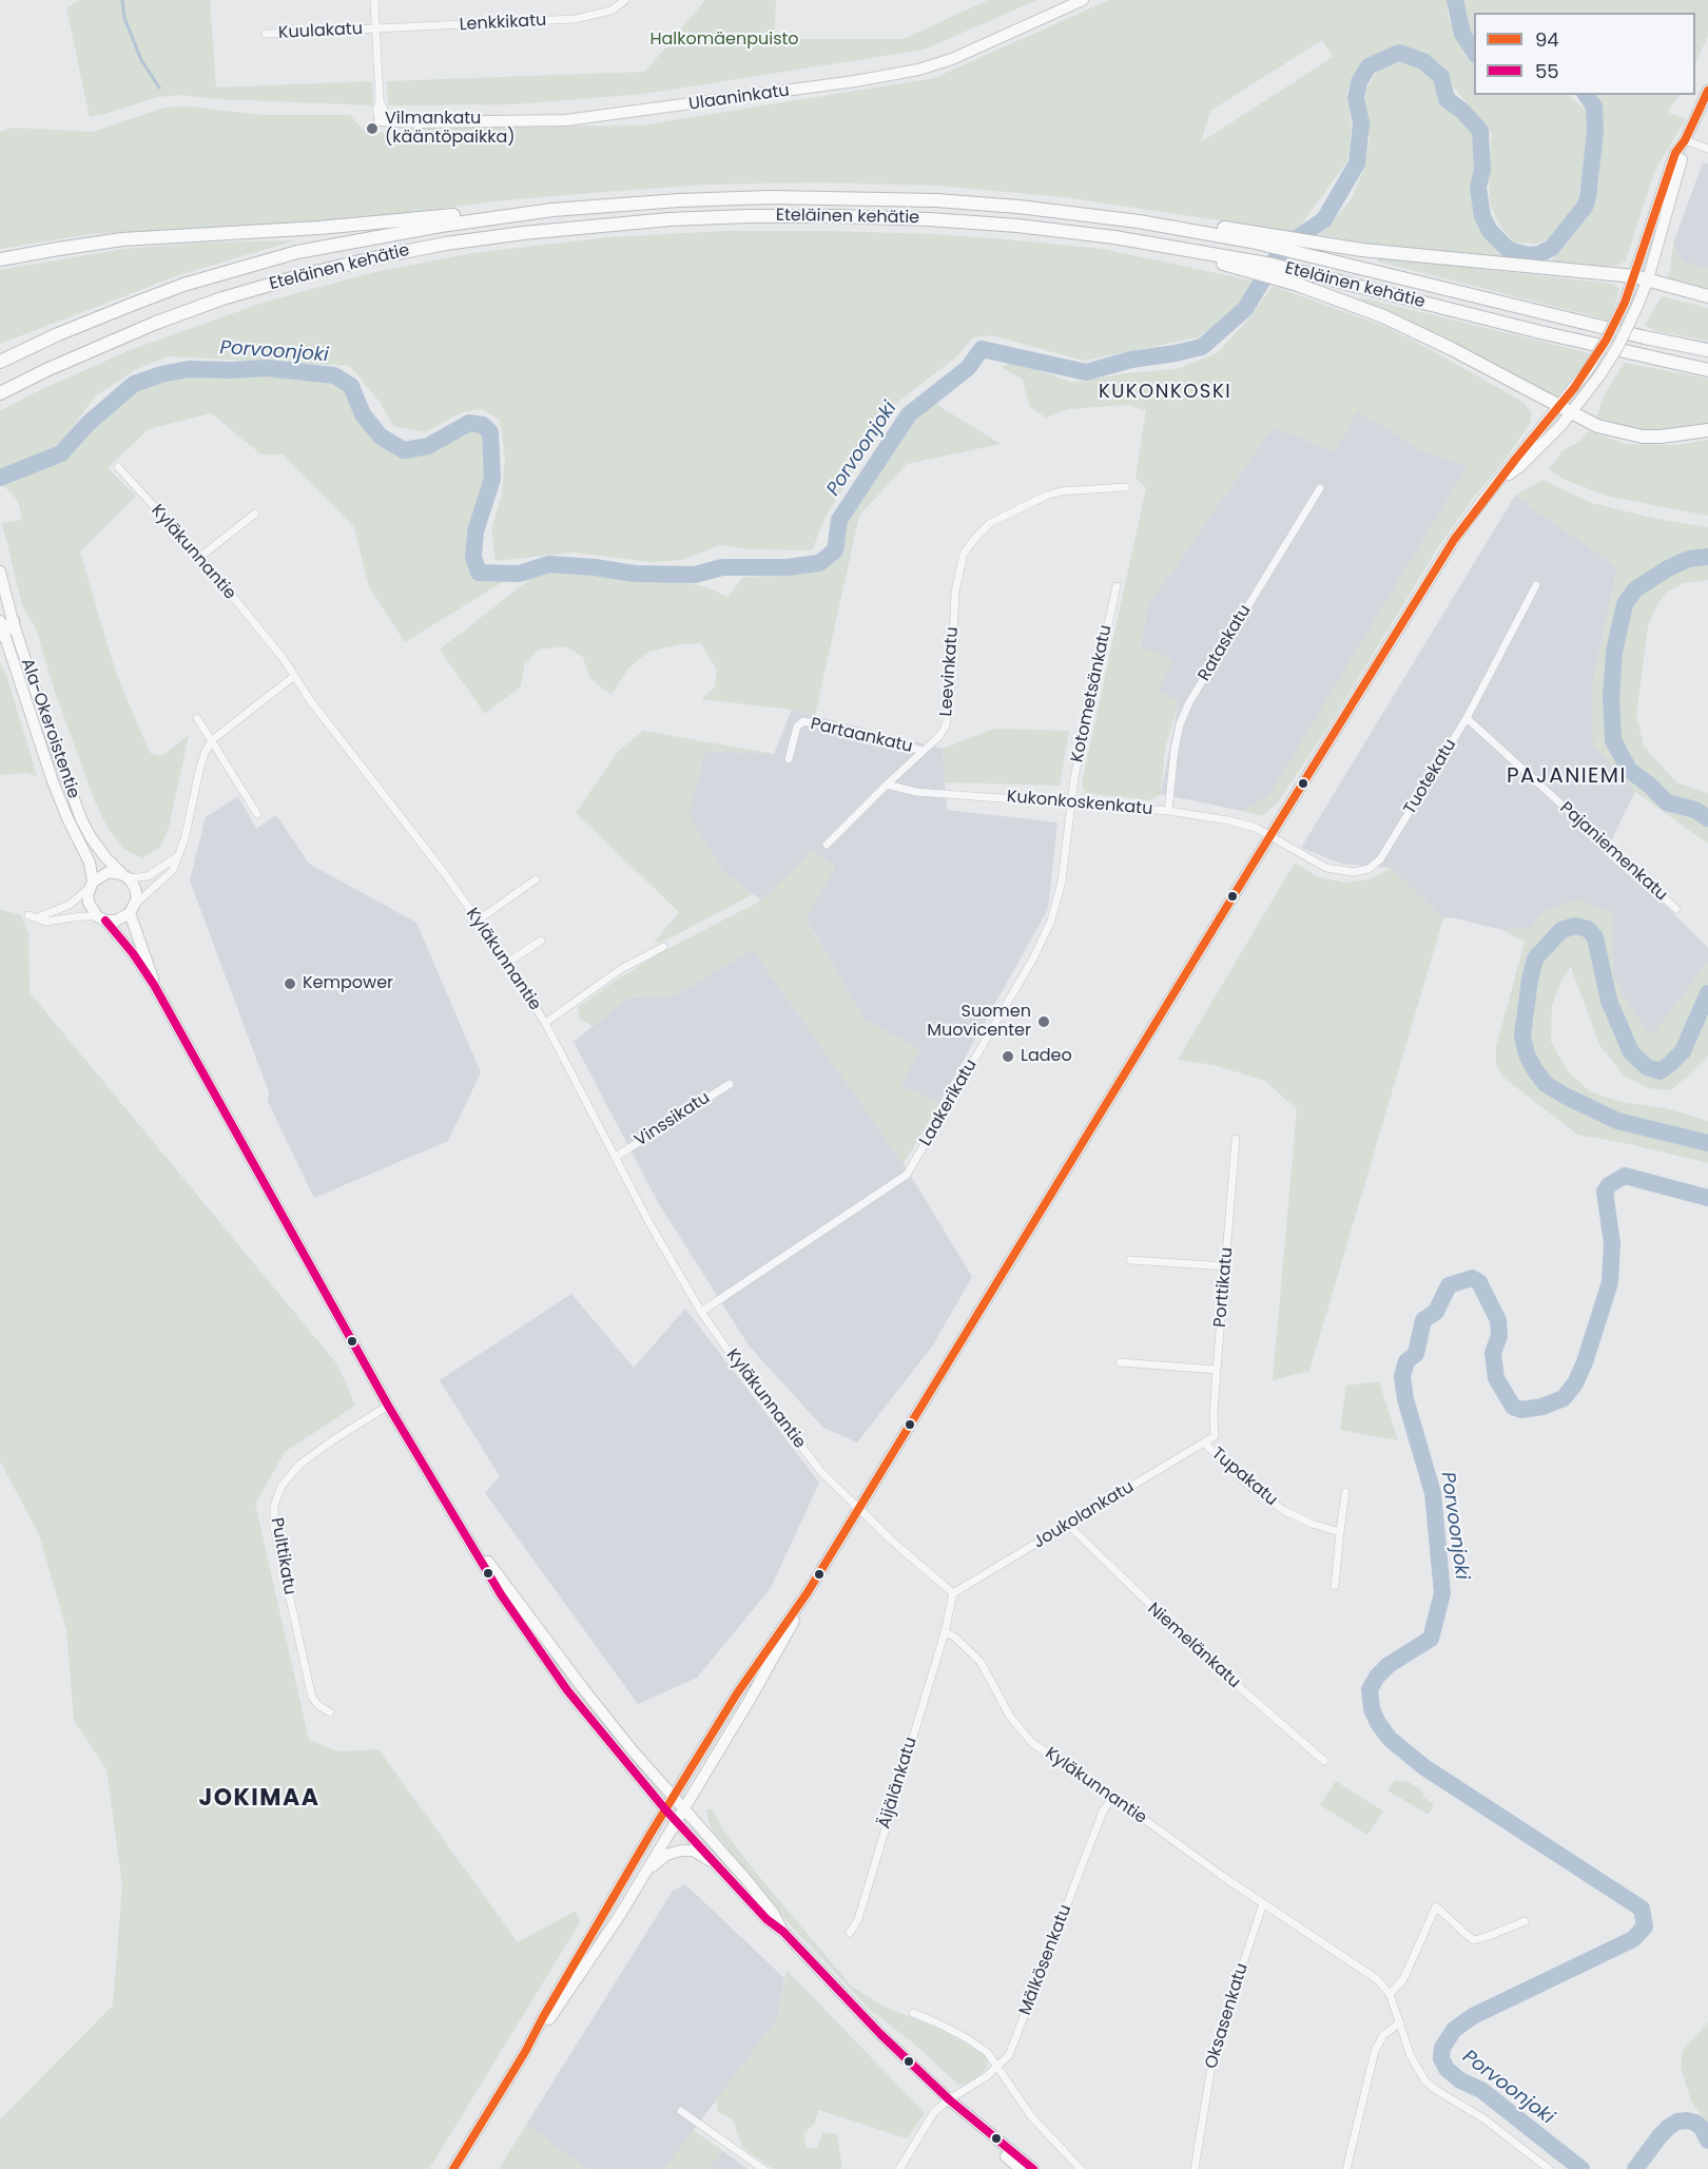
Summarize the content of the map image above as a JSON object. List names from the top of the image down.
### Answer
{
  "streets": {
    "highway": ["Eteläinen kehätie"],
    "main road": ["Ulaaninkatu", "Ala-Okeroistentie"],
    "street": [
      "Lenkkikatu",
      "Kuulakatu",
      "Kyläkunnantie",
      "Rataskatu",
      "Leevinkatu",
      "Kotometsänkatu",
      "Partaankatu",
      "Tuotekatu",
      "Kukonkoskenkatu",
      "Pajaniemenkatu",
      "Laakerikatu",
      "Vinssikatu",
      "Porttikatu",
      "Tupakatu",
      "Joukolankatu",
      "Pulttikatu",
      "Niemelänkatu",
      "Äijälänkatu",
      "Mälkösenkatu",
      "Oksasenkatu"
    ]
  },
  "crossings": [
    ["Lenkkikatu", "Kuulakatu"],
    ["Kyläkunnantie", "Laakerikatu"],
    ["Kyläkunnantie", "Vinssikatu"],
    ["Kyläkunnantie", "Joukolankatu"],
    ["Kyläkunnantie", "Äijälänkatu"],
    ["Kyläkunnantie", "Mälkösenkatu"],
    ["Kyläkunnantie", "Oksasenkatu"],
    ["Rataskatu", "Kukonkoskenkatu"],
    ["Leevinkatu", "Partaankatu"],
    ["Leevinkatu", "Kukonkoskenkatu"],
    ["Kotometsänkatu", "Kukonkoskenkatu"],
    ["Kotometsänkatu", "Laakerikatu"],
    ["Tuotekatu", "Kukonkoskenkatu"],
    ["Tuotekatu", "Pajaniemenkatu"],
    ["Kukonkoskenkatu", "Laakerikatu"],
    ["Porttikatu", "Joukolankatu"],
    ["Tupakatu", "Joukolankatu"],
    ["Joukolankatu", "Niemelänkatu"]
  ],
  "districts": ["KUKONKOSKI", "PAJANIEMI", "JOKIMAA"],
  "water": ["Porvoonjoki"],
  "parks": ["Halkomäenpuisto"],
  "places": [
    "Vilmankatu (kääntöpaikka)",
    "Kempower",
    "Suomen Muovicenter",
    "Ladeo"
  ],
  "lines": ["transit line 94", "transit line 55"],
  "legend": ["94", "55"]
}
